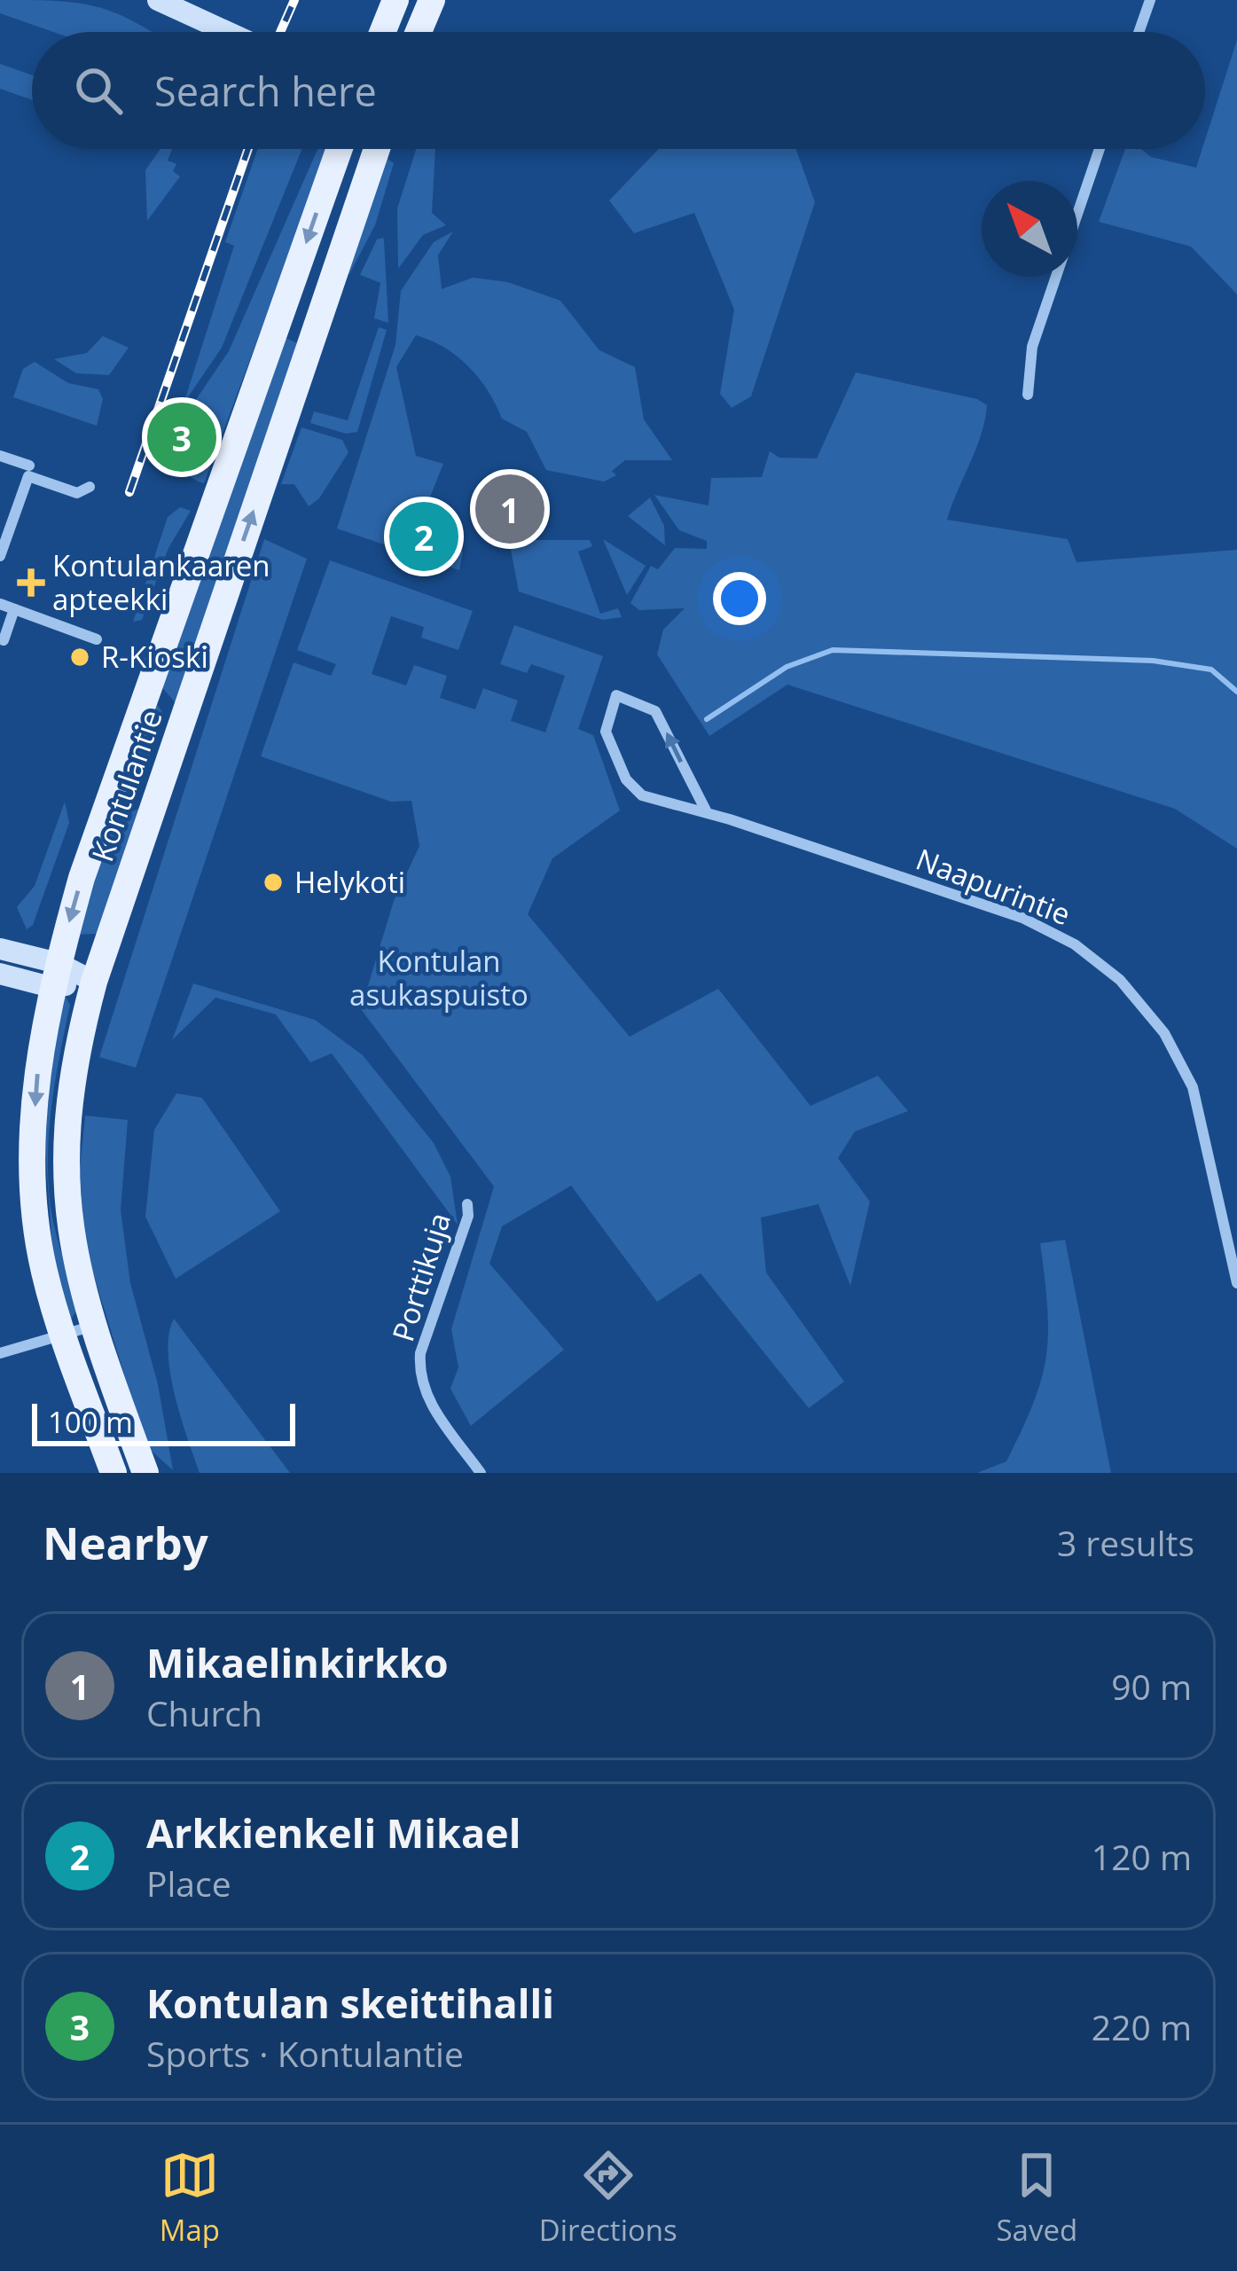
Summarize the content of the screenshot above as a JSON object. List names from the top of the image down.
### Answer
{
  "streets": {
    "main road": ["Kontulantie"],
    "street": ["Naapurintie", "Porttikuja"]
  },
  "parks": ["Kontulan asukaspuisto"],
  "places": {
    "health": ["Kontulankaaren apteekki"],
    "other": ["R-Kioski", "Helykoti"]
  },
  "scale_bar": "100 m",
  "north": "top left",
  "page": {
    "search": "Search here",
    "pins": ["3", "1", "2"],
    "scale": "100 m",
    "heading": ["Nearby", "3 results"],
    "list": [
      {
        "mark": "1",
        "name": "Mikaelinkirkko",
        "note": "Church",
        "value": "90 m"
      },
      {
        "mark": "2",
        "name": "Arkkienkeli Mikael",
        "note": "Place",
        "value": "120 m"
      },
      {
        "mark": "3",
        "name": "Kontulan skeittihalli",
        "note": "Sports · Kontulantie",
        "value": "220 m"
      }
    ],
    "nav": ["Map", "Directions", "Saved"]
  }
}
